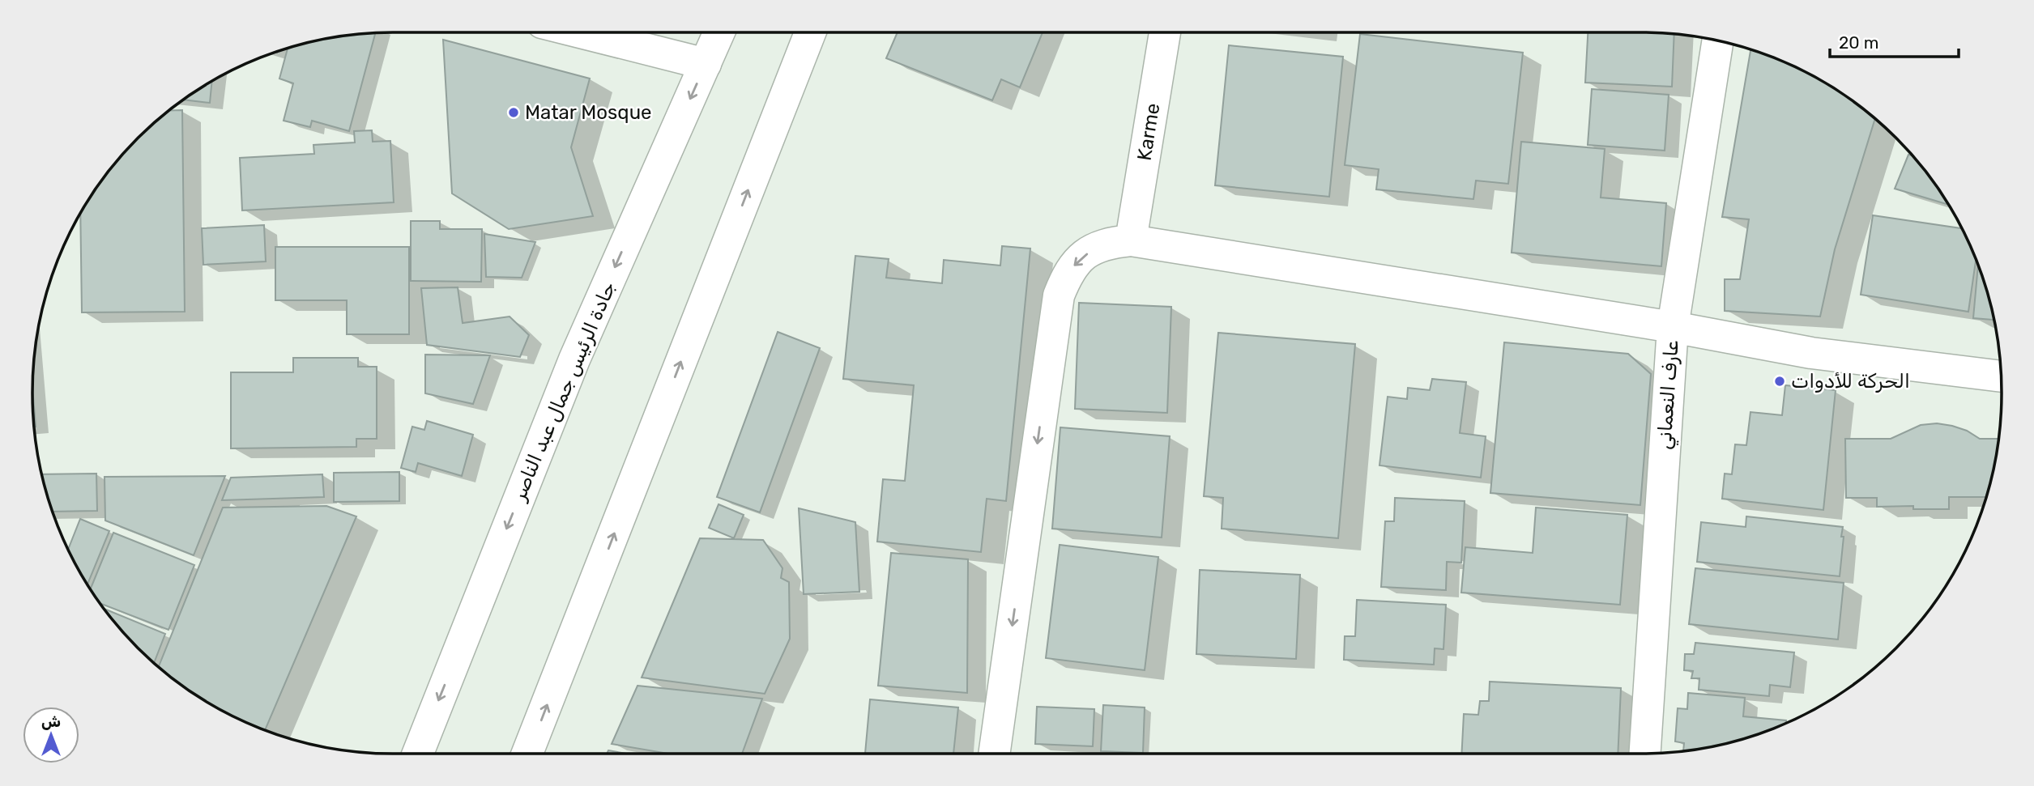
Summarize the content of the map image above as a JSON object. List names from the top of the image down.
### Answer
{
  "streets": {
    "main road": ["Karme", "جادة الرئيس جمال عبد الناصر", "عارف النعماني"]
  },
  "places": ["Matar Mosque", "الحركة للأدوات"],
  "scale_bar": "20 m",
  "north": "top"
}
